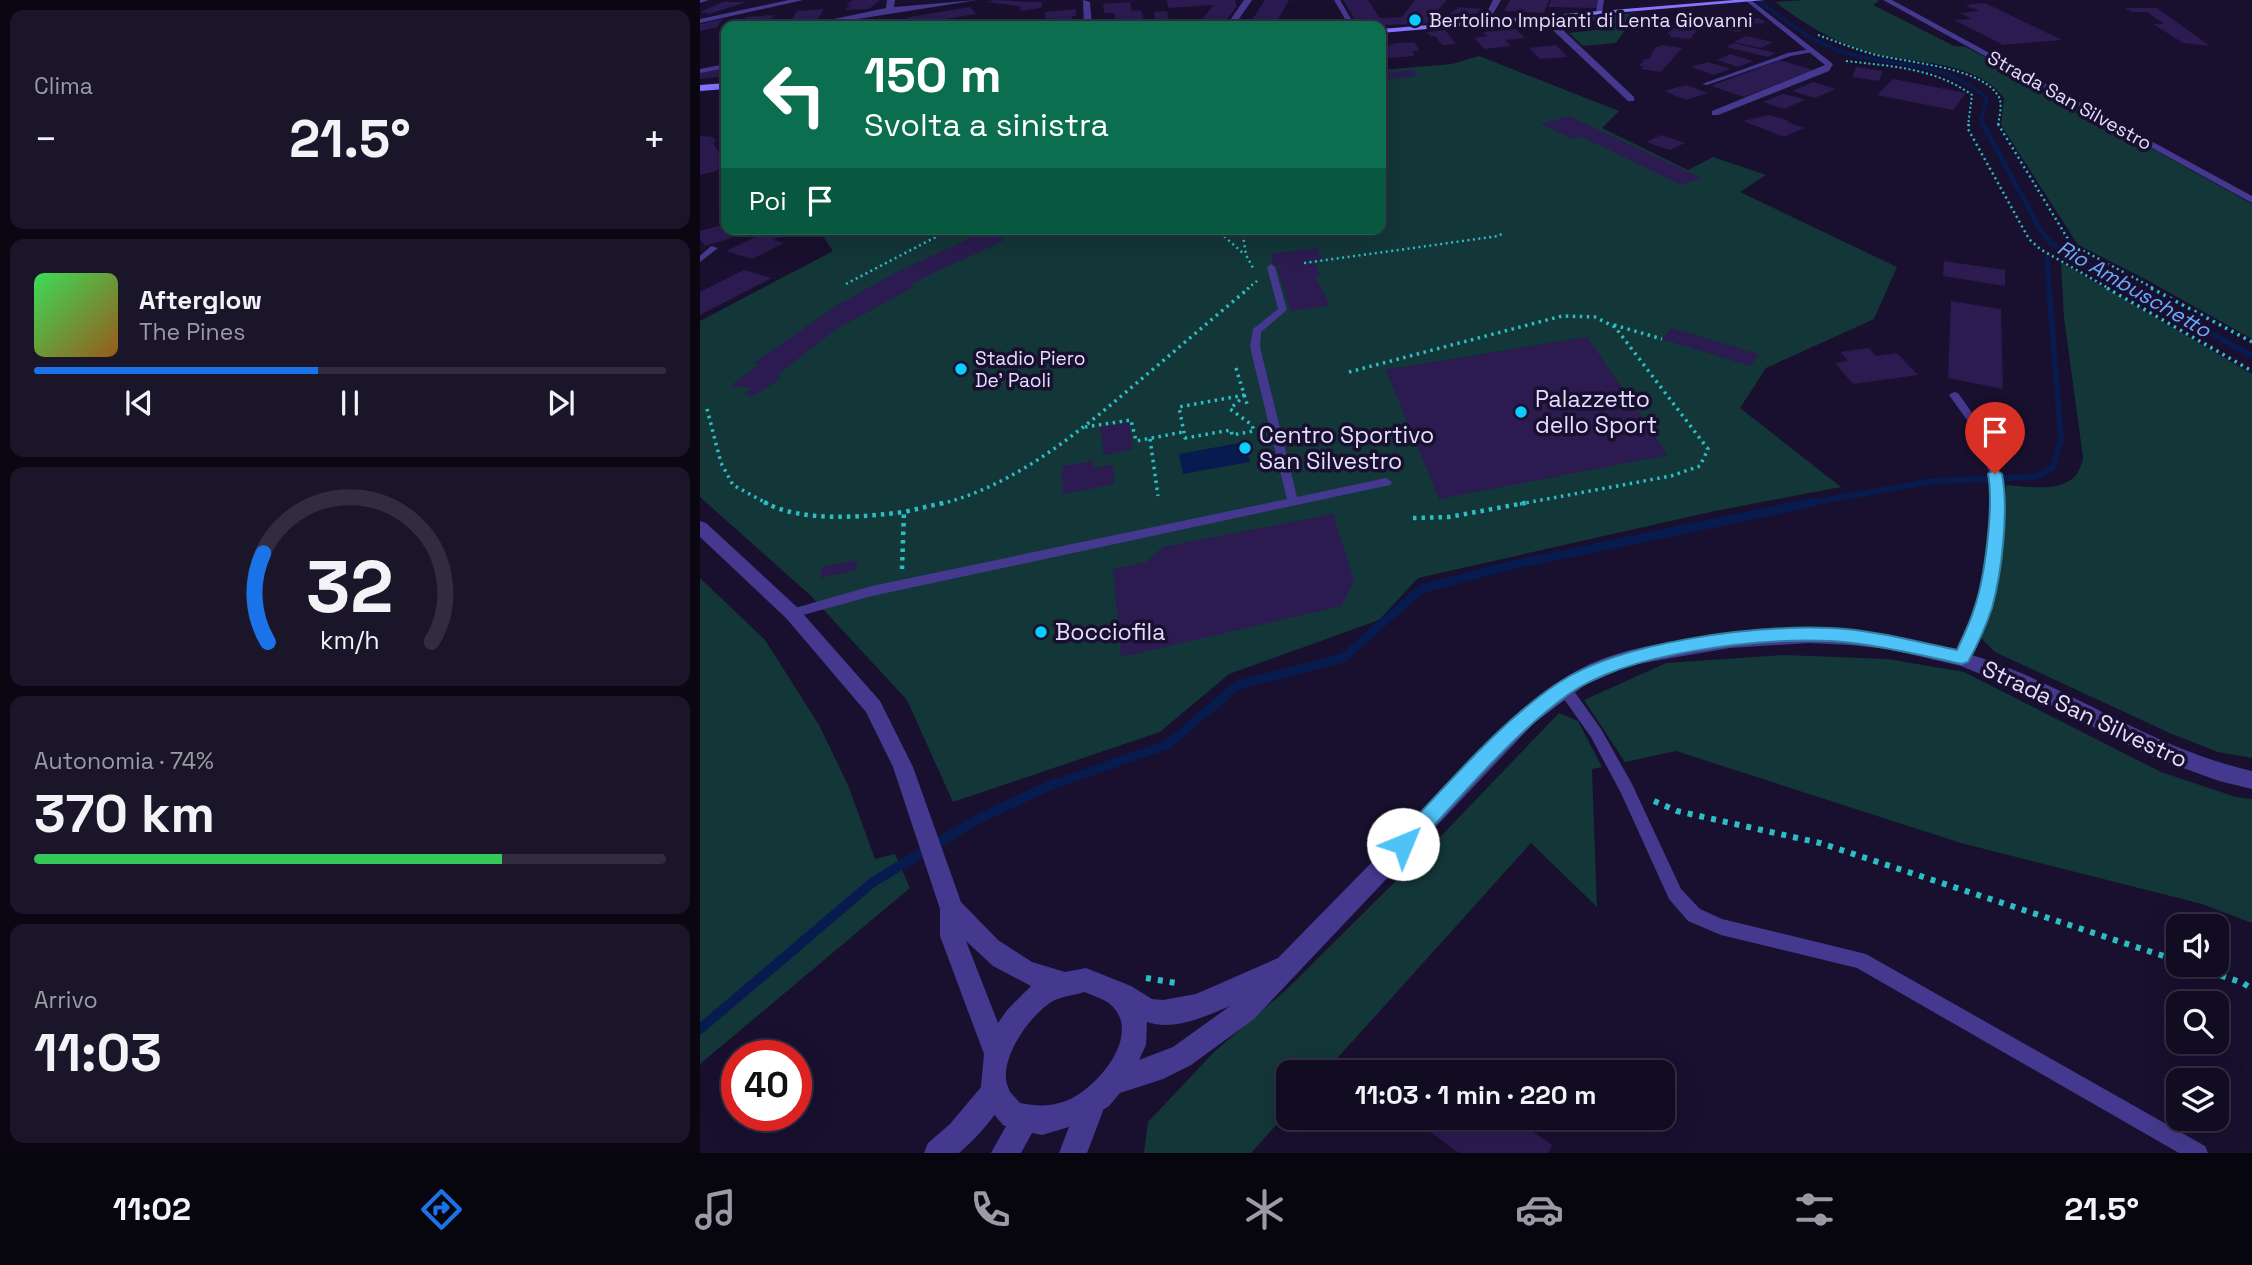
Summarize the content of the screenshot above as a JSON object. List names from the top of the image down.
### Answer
{
  "streets": {
    "street": ["Strada San Silvestro"]
  },
  "water": ["Rio Ambuschetto"],
  "places": [
    "Bertolino Impianti di Lenta Giovanni",
    "Stadio Piero De' Paoli",
    "Palazzetto dello Sport",
    "Centro Sportivo San Silvestro",
    "Bocciofila"
  ],
  "page": {
    "tile": [
      "Clima",
      ["Autonomia · 74%", "370 km"],
      ["Arrivo", "11:03"]
    ],
    "turn": ["150 m", "Svolta a sinistra"],
    "heat": ["−", "21.5°", "+"],
    "then": "Poi",
    "song": ["Afterglow", "The Pines"],
    "limit": "40",
    "trip": "11:03 · 1 min · 220 m",
    "tabs": ["11:02", "21.5°"],
    "gauge": ["32", "km/h"]
  }
}
